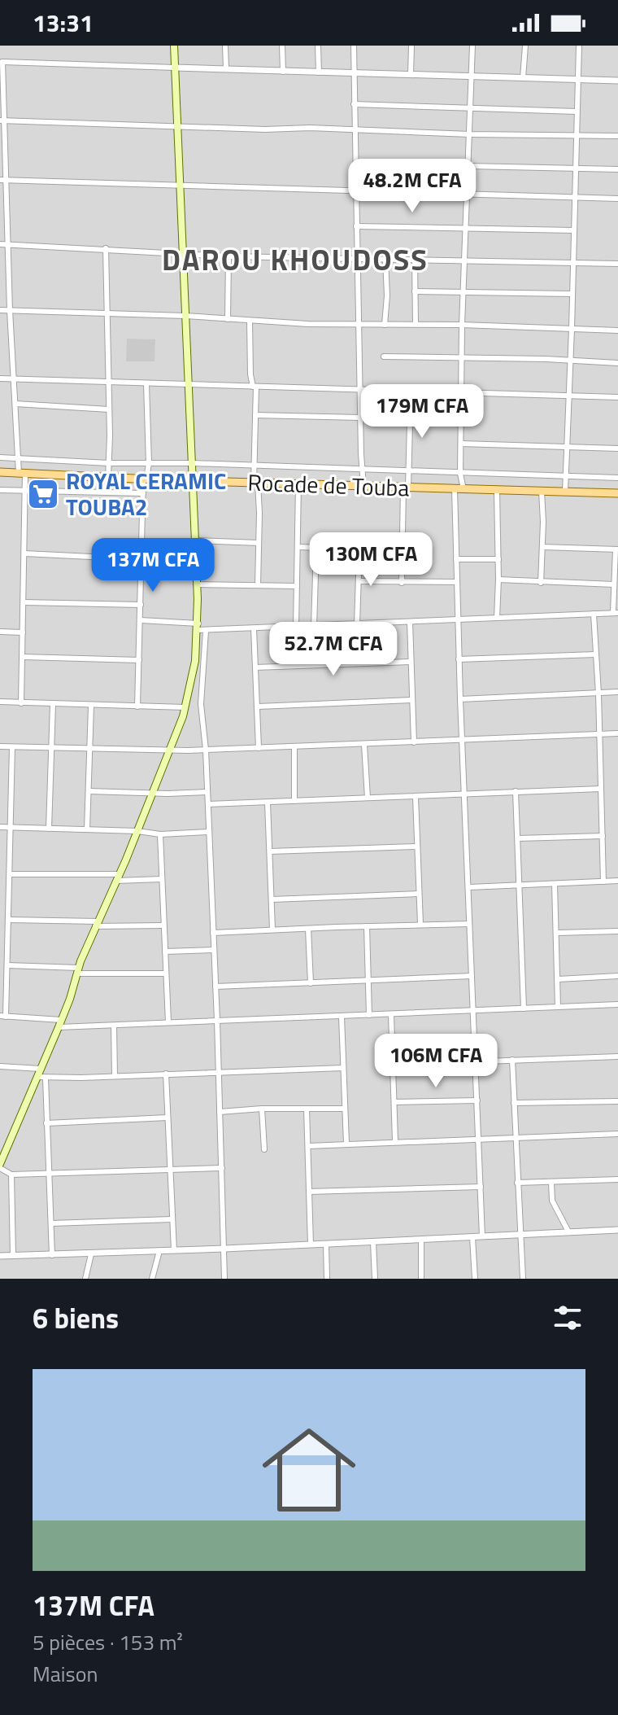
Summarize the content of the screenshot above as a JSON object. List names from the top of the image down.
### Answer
{
  "streets": {
    "main road": ["Rocade de Touba"]
  },
  "districts": ["DAROU KHOUDOSS"],
  "places": {
    "supermarket": ["ROYAL CERAMIC TOUBA2"]
  },
  "page": {
    "status": "13:31",
    "price": [
      "48.2M CFA",
      "179M CFA",
      "130M CFA",
      "137M CFA",
      "52.7M CFA",
      "106M CFA"
    ],
    "heading": "6 biens",
    "list": [
      {
        "name": "137M CFA",
        "note": "5 pièces · 153 m² · Maison"
      }
    ]
  }
}
